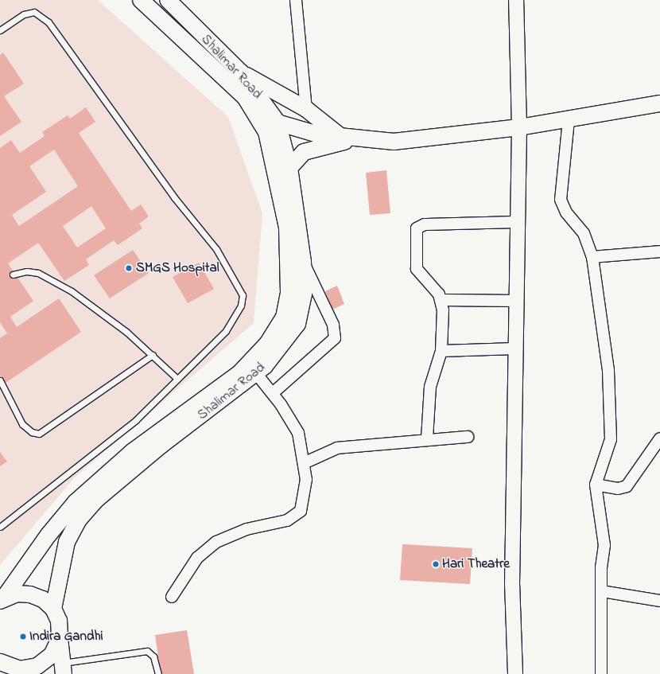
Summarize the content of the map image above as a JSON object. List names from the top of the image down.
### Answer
{
  "streets": {
    "main road": ["Shalimar Road"]
  },
  "places": ["SMGS Hospital", "Hari Theatre", "Indira Gandhi"]
}
